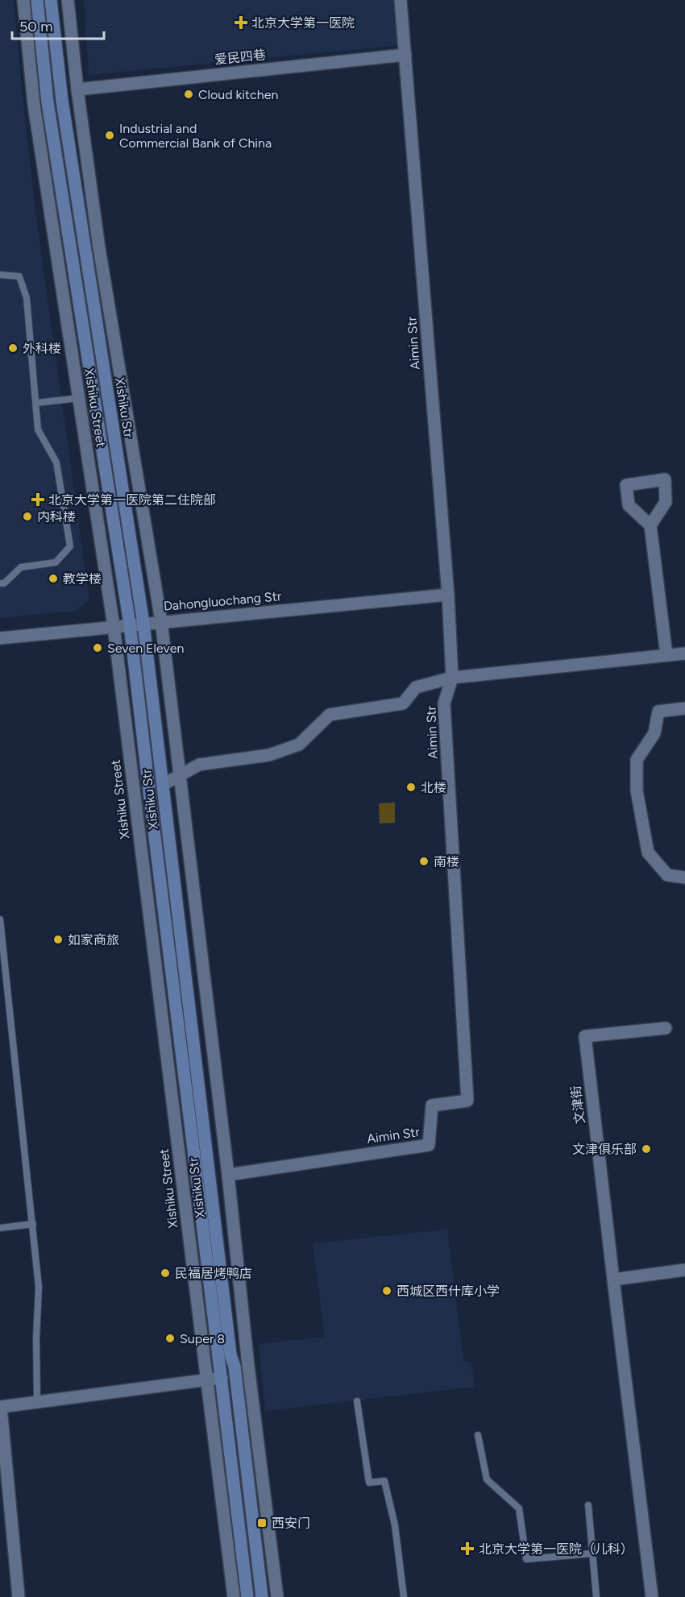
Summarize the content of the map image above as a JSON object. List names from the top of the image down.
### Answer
{
  "streets": {
    "main road": ["Xishiku Street", "Xishiku Str"],
    "street": [
      "爱民四巷",
      "Aimin Str",
      "Dahongluochang Str",
      "文津街"
    ]
  },
  "crossings": [
    ["爱民四巷", "Aimin Str"],
    ["Aimin Str", "Dahongluochang Str"],
    ["Xishiku Street", "Dahongluochang Str"],
    ["Xishiku Str", "Dahongluochang Str"]
  ],
  "places": {
    "health": ["北京大学第一医院", "北京大学第一医院第二住院部", "北京大学第一医院（儿科）"],
    "other": [
      "Cloud kitchen",
      "Industrial and Commercial Bank of China",
      "外科楼",
      "内科楼",
      "教学楼",
      "Seven Eleven",
      "北楼",
      "南楼",
      "如家商旅",
      "文津俱乐部",
      "民福居烤鸭店",
      "西城区西什库小学",
      "Super 8"
    ],
    "transit": ["西安门"]
  },
  "scale_bar": "50 m"
}
